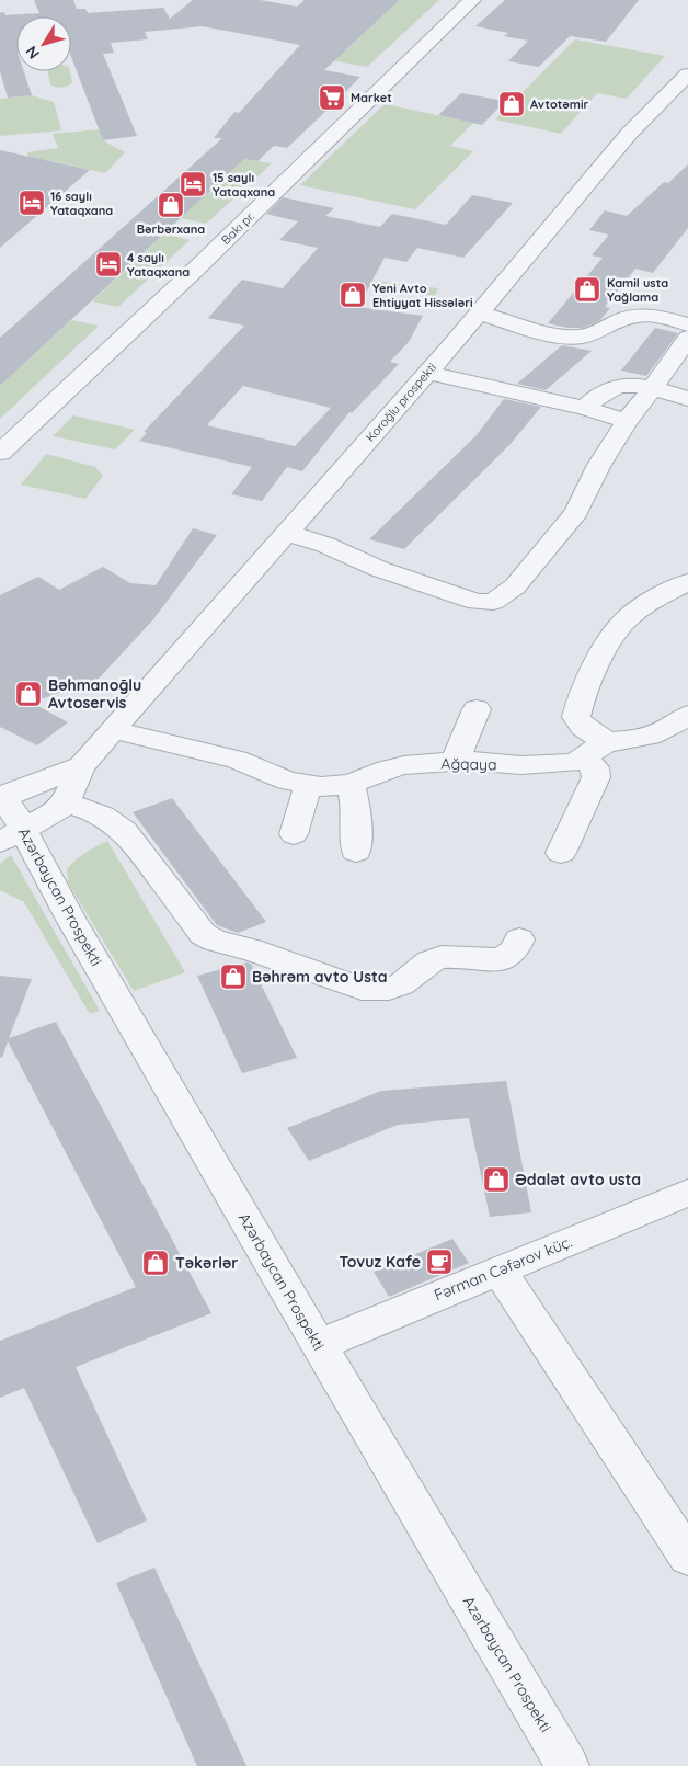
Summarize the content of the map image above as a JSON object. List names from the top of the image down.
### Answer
{
  "streets": {
    "street": [
      "Bakı pr.",
      "Koroğlu prospekti",
      "Ağqaya",
      "Azərbaycan Prospekti",
      "Fərman Cəfərov küç."
    ]
  },
  "crossings": [
    ["Koroğlu prospekti", "Ağqaya"],
    ["Azərbaycan Prospekti", "Fərman Cəfərov küç."]
  ],
  "places": {
    "supermarket": ["Market"],
    "shop": [
      "Avtotəmir",
      "Bərbərxana",
      "Kamil usta Yağlama",
      "Yeni Avto Ehtiyyat Hissələri",
      "Bəhmanoğlu Avtoservis",
      "Bəhrəm avto Usta",
      "Ədalət avto usta",
      "Təkərlər"
    ],
    "hotel": ["15 saylı Yataqxana", "16 saylı Yataqxana", "4 saylı Yataqxana"],
    "cafe": ["Tovuz Kafe"]
  },
  "north": "bottom left"
}
